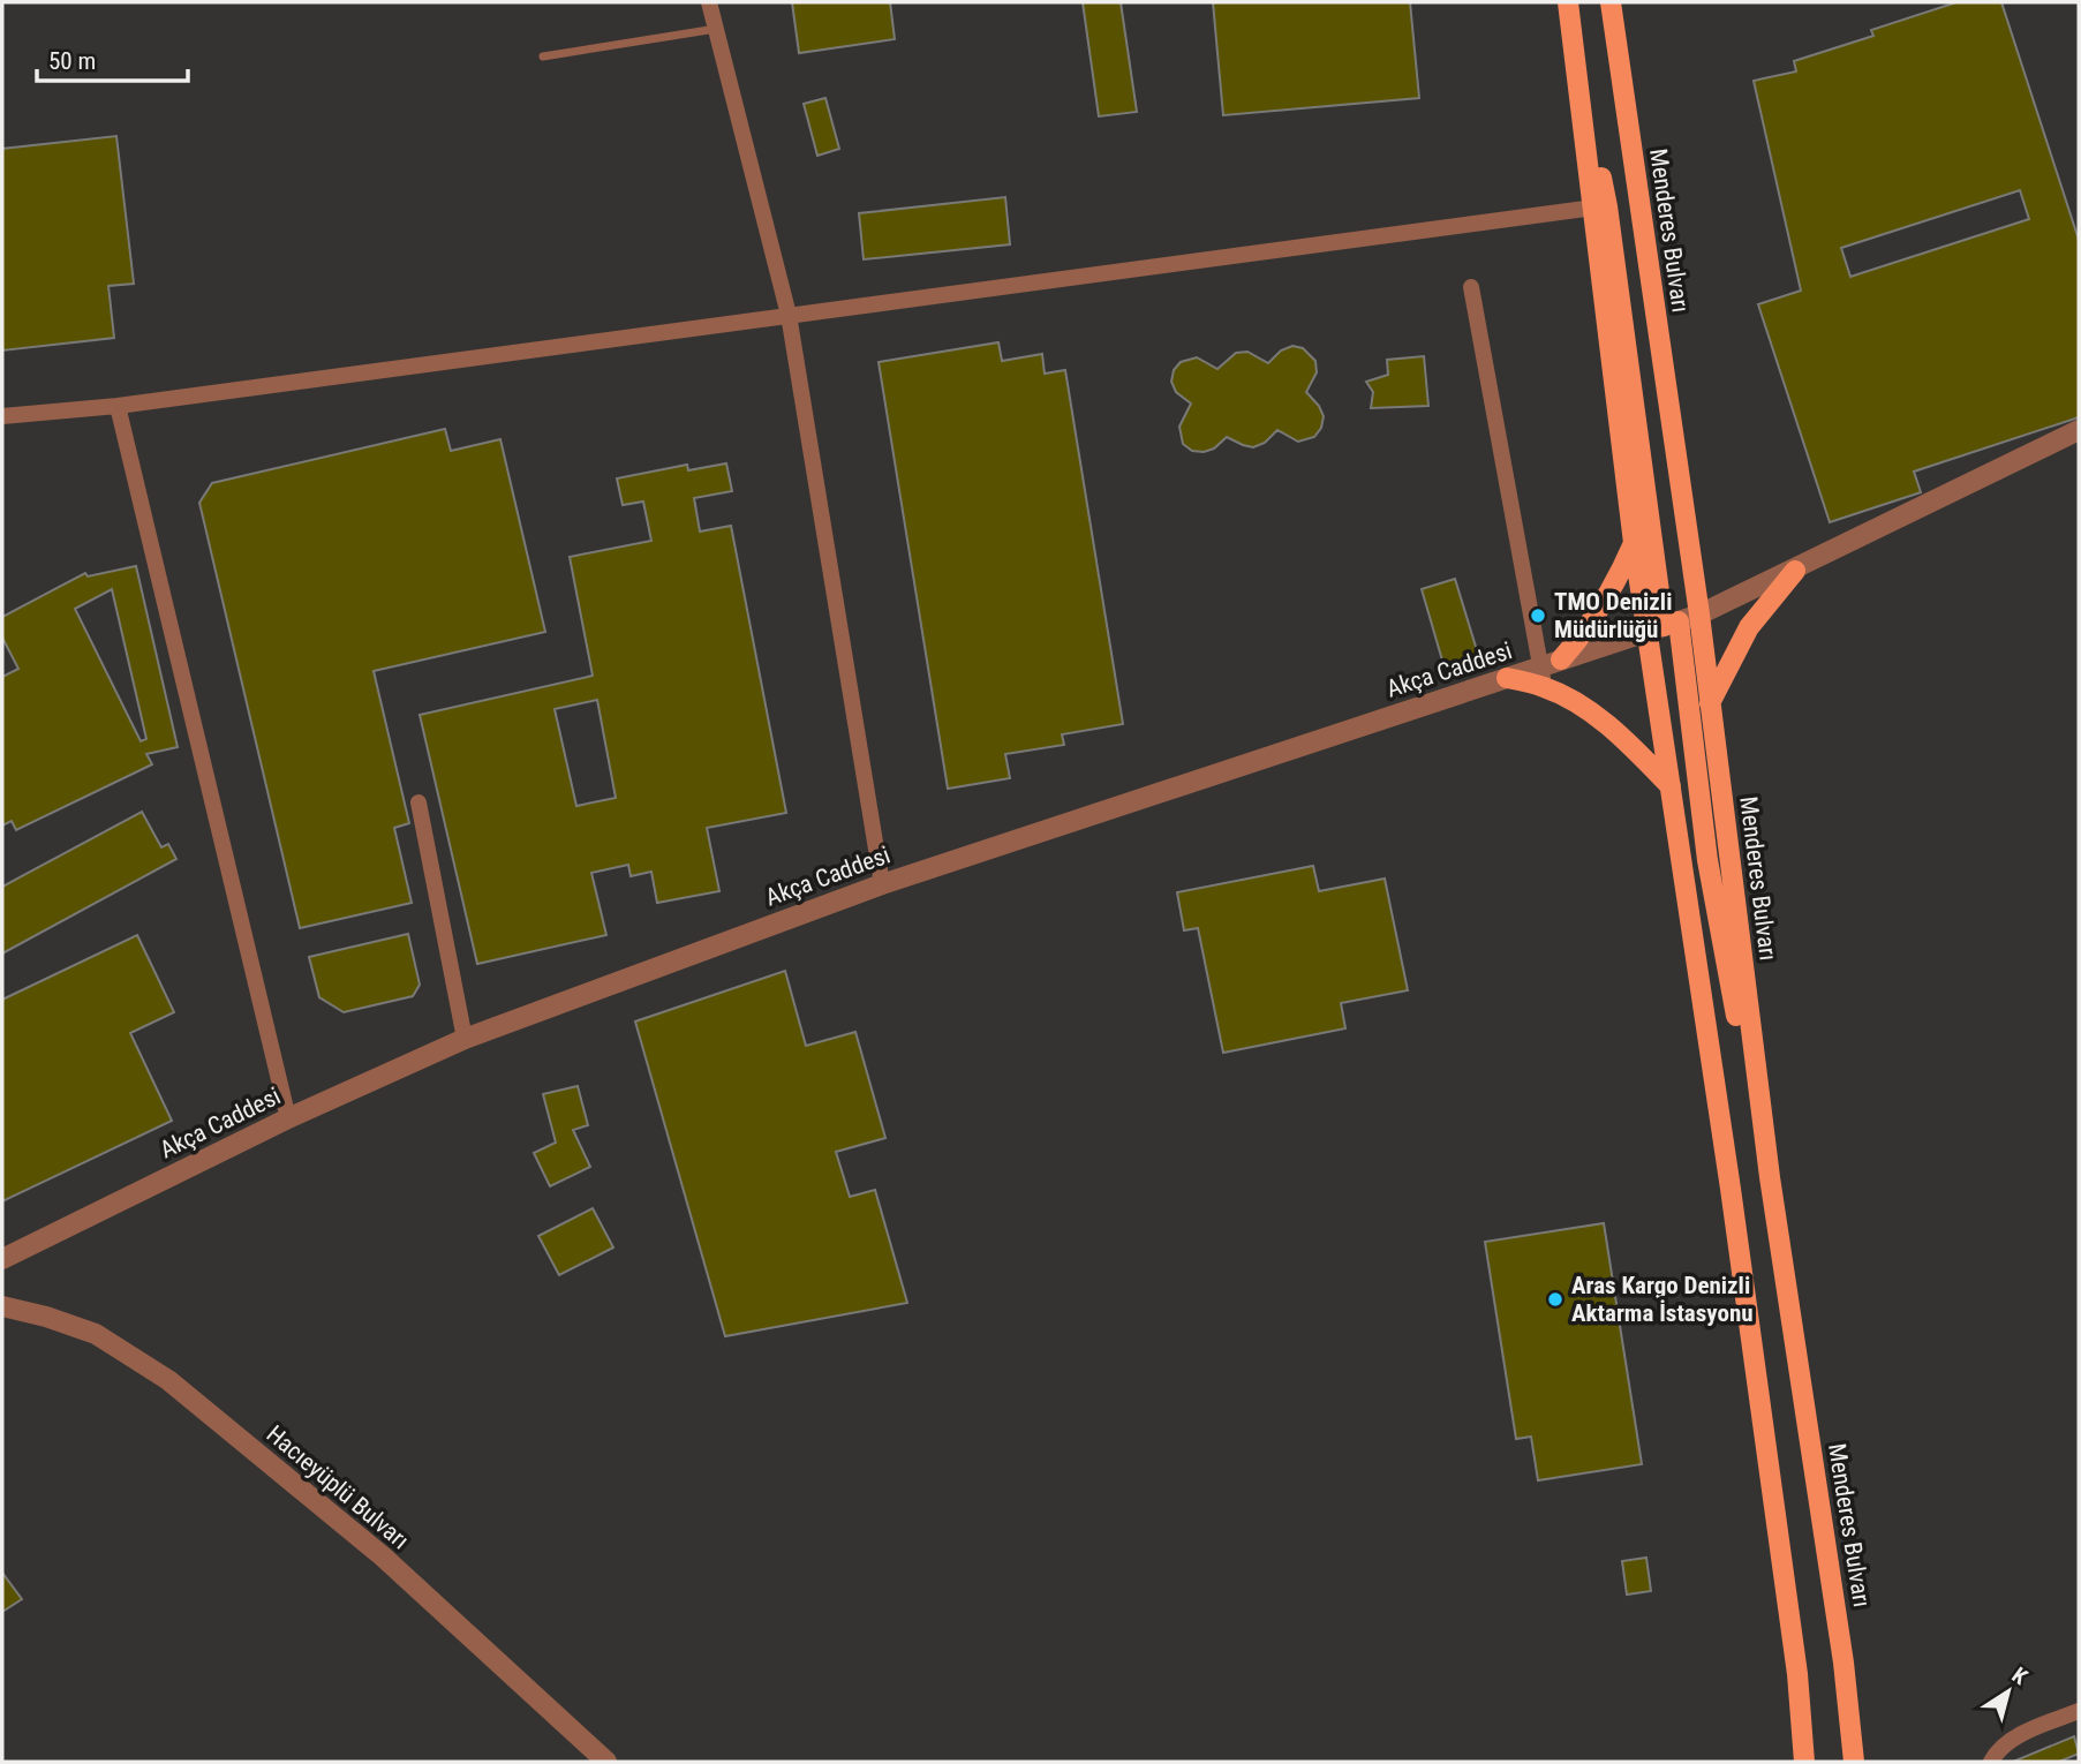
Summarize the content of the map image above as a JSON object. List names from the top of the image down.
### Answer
{
  "streets": {
    "main road": ["Menderes Bulvarı"],
    "street": ["Akça Caddesi", "Hacıeyüplü Bulvarı"]
  },
  "crossings": [
    ["Menderes Bulvarı", "Akça Caddesi"]
  ],
  "places": ["TMO Denizli Müdürlüğü", "Aras Kargo Denizli Aktarma İstasyonu"],
  "scale_bar": "50 m",
  "north": "top right"
}
